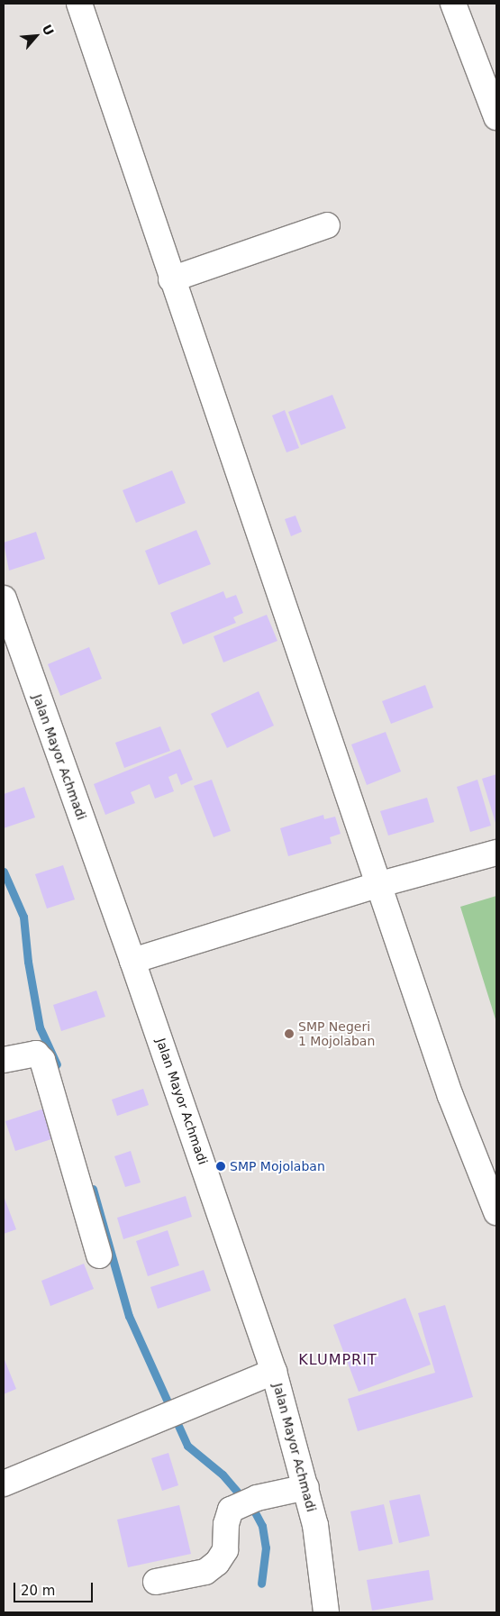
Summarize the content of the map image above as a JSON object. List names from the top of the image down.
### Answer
{
  "streets": {
    "street": ["Jalan Mayor Achmadi"]
  },
  "districts": ["KLUMPRIT"],
  "places": ["SMP Negeri 1 Mojolaban", "SMP Mojolaban"],
  "scale_bar": "20 m",
  "north": "top right"
}
